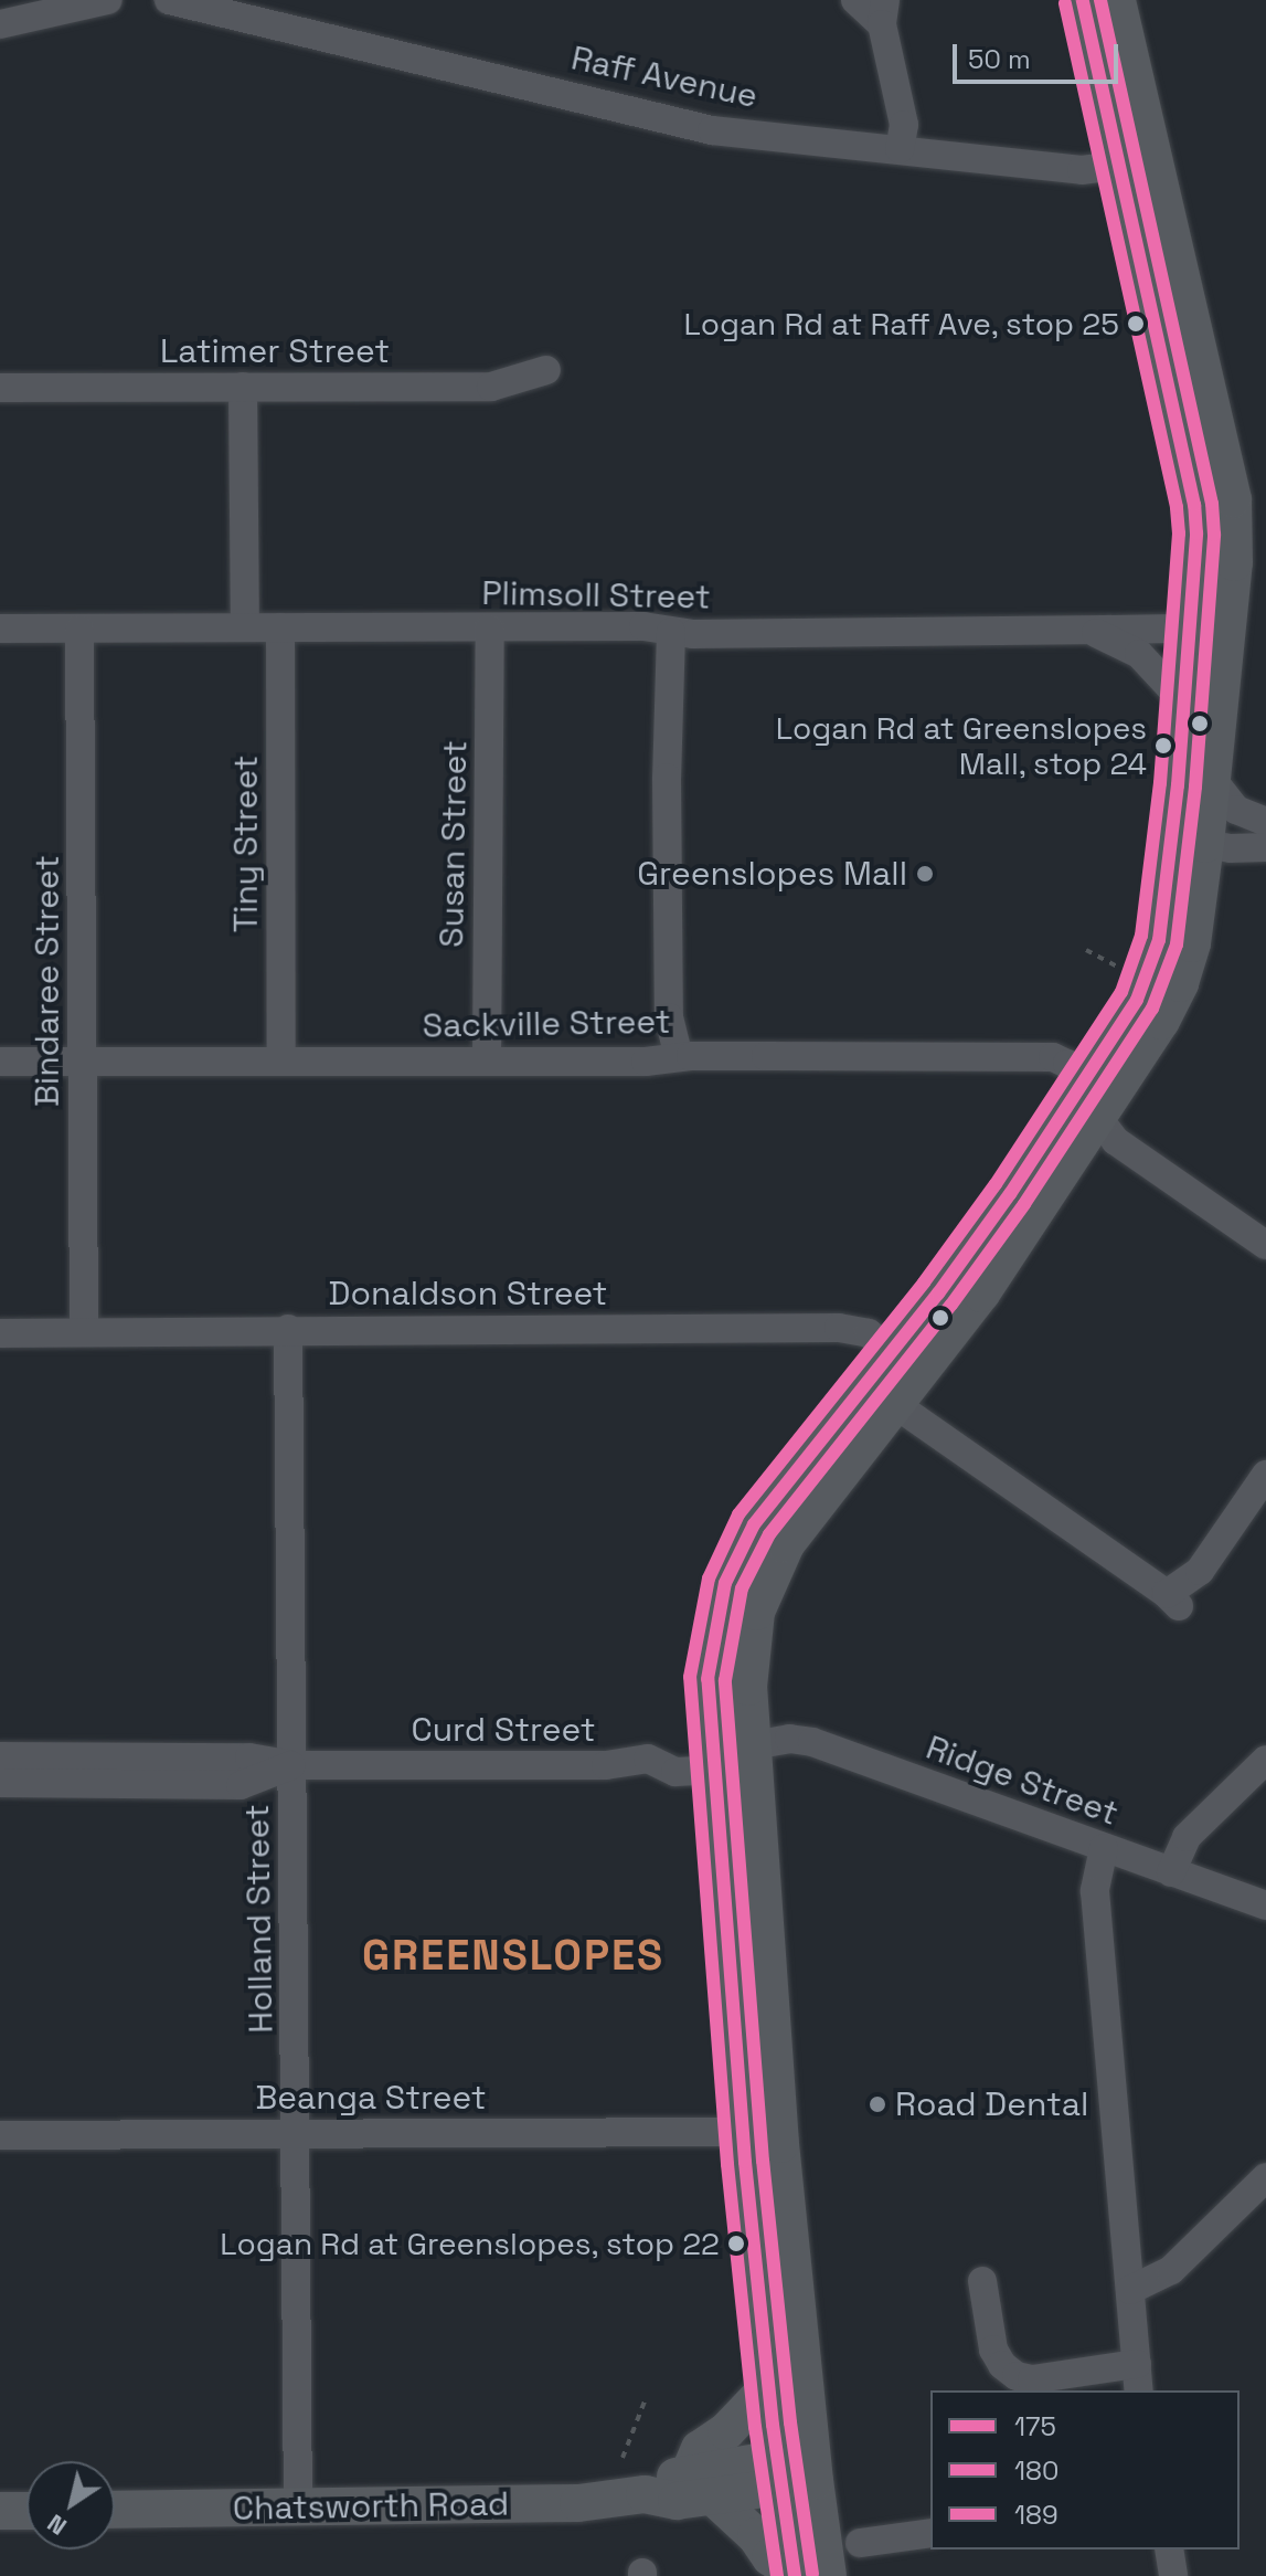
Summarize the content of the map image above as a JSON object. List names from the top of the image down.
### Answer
{
  "streets": {
    "main road": ["Chatsworth Road"],
    "street": [
      "Raff Avenue",
      "Latimer Street",
      "Plimsoll Street",
      "Tiny Street",
      "Susan Street",
      "Bindaree Street",
      "Sackville Street",
      "Donaldson Street",
      "Curd Street",
      "Ridge Street",
      "Holland Street",
      "Beanga Street"
    ]
  },
  "crossings": [
    ["Plimsoll Street", "Tiny Street"],
    ["Plimsoll Street", "Susan Street"],
    ["Plimsoll Street", "Bindaree Street"],
    ["Tiny Street", "Sackville Street"],
    ["Susan Street", "Sackville Street"],
    ["Bindaree Street", "Sackville Street"],
    ["Bindaree Street", "Donaldson Street"],
    ["Donaldson Street", "Holland Street"],
    ["Curd Street", "Holland Street"],
    ["Holland Street", "Beanga Street"],
    ["Holland Street", "Chatsworth Road"]
  ],
  "districts": ["GREENSLOPES"],
  "places": [
    "Logan Rd at Raff Ave, stop 25",
    "Logan Rd at Greenslopes Mall, stop 24",
    "Greenslopes Mall",
    "Road Dental",
    "Logan Rd at Greenslopes, stop 22"
  ],
  "lines": ["transit line 175", "transit line 180", "transit line 189"],
  "legend": ["175", "180", "189"],
  "scale_bar": "50 m",
  "north": "bottom left"
}
